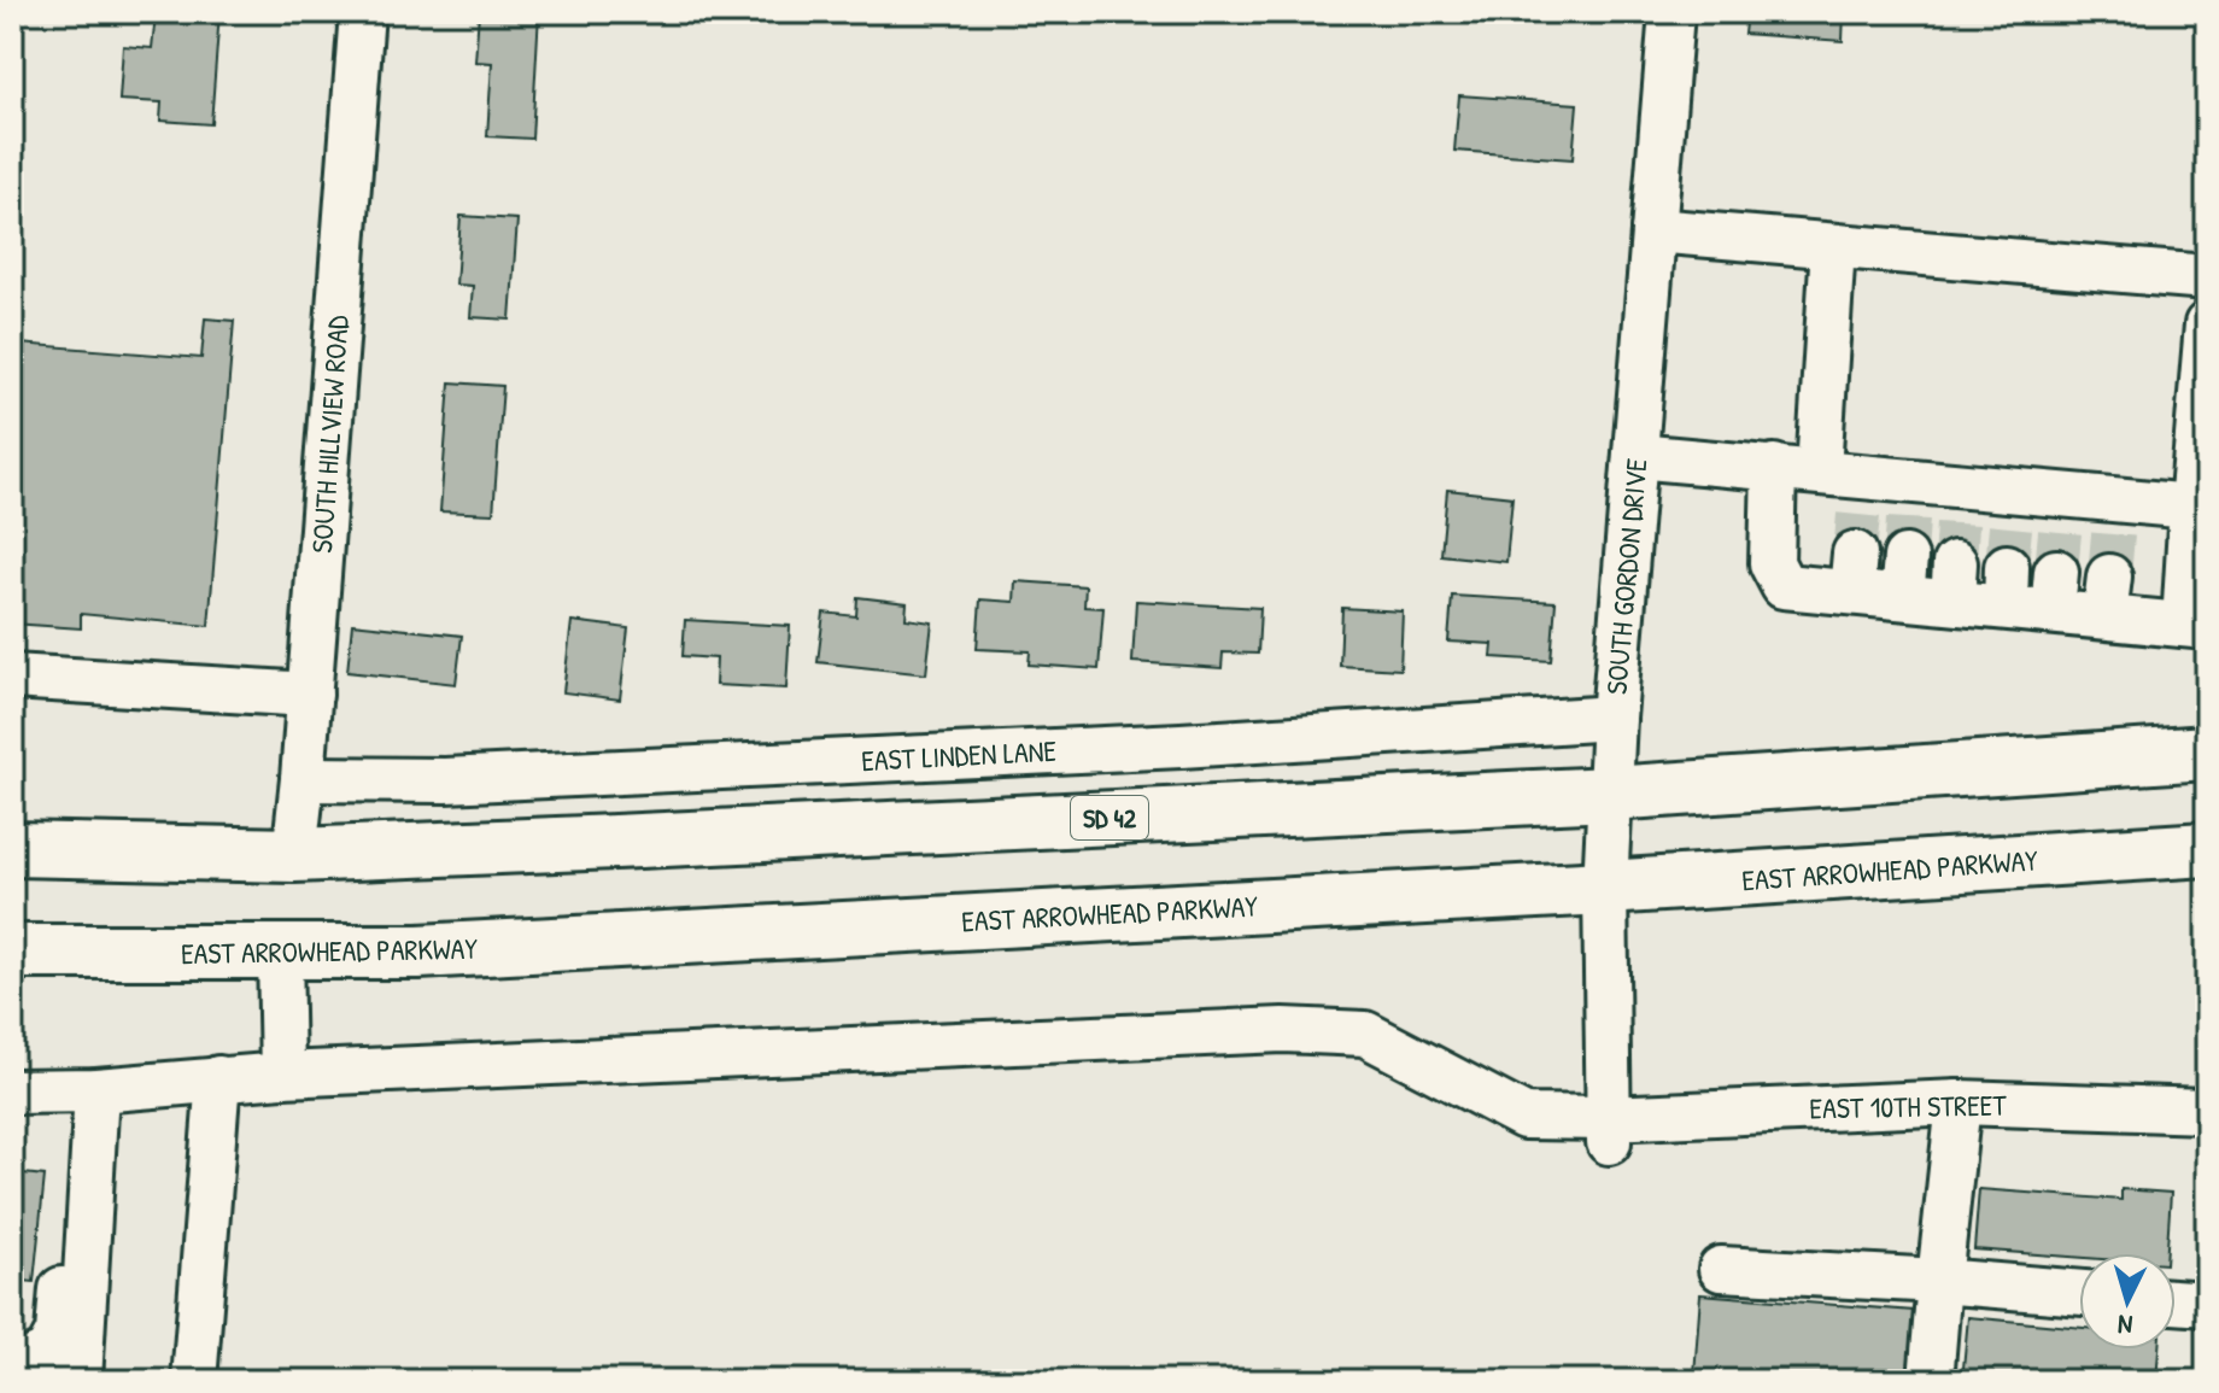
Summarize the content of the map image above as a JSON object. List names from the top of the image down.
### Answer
{
  "streets": {
    "main road": ["SD 42", "EAST ARROWHEAD PARKWAY"],
    "street": [
      "SOUTH HILLVIEW ROAD",
      "SOUTH GORDON DRIVE",
      "EAST LINDEN LANE",
      "EAST 10TH STREET"
    ]
  },
  "crossings": [
    ["SOUTH HILLVIEW ROAD", "EAST LINDEN LANE"],
    ["SOUTH HILLVIEW ROAD", "SD 42"],
    ["SOUTH GORDON DRIVE", "EAST LINDEN LANE"],
    ["SOUTH GORDON DRIVE", "SD 42"],
    ["SOUTH GORDON DRIVE", "EAST ARROWHEAD PARKWAY"],
    ["SOUTH GORDON DRIVE", "EAST 10TH STREET"]
  ],
  "north": "bottom"
}
